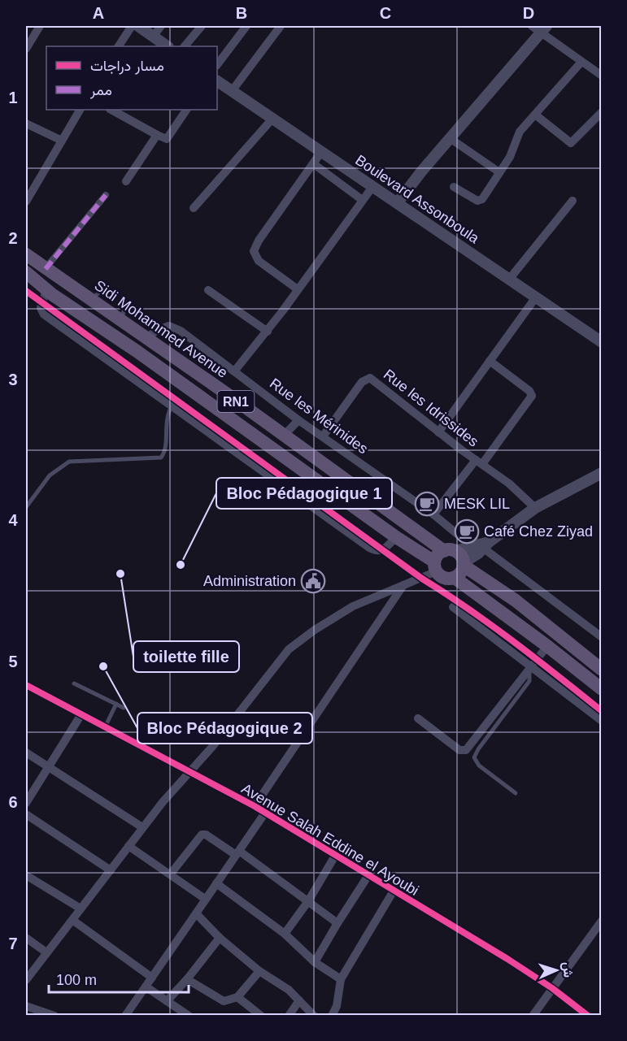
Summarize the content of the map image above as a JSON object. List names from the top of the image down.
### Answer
{
  "streets": {
    "main road": ["Sidi Mohammed Avenue", "RN1"],
    "street": [
      "Boulevard Assonboula",
      "Rue les Idrissides",
      "Rue les Mérinides",
      "Avenue Salah Eddine el Ayoubi"
    ]
  },
  "crossings": [
    ["Sidi Mohammed Avenue", "RN1"],
    ["Sidi Mohammed Avenue", "Rue les Mérinides"],
    ["Rue les Idrissides", "Rue les Mérinides"]
  ],
  "places": {
    "cafe": ["MESK LIL", "Café Chez Ziyad"],
    "other": ["Bloc Pédagogique 1", "toilette fille", "Bloc Pédagogique 2"],
    "public building": ["Administration"]
  },
  "legend": ["مسار دراجات", "ممر"],
  "scale_bar": "100 m",
  "north": "right",
  "grid": {
    "columns": [
      "A",
      "B",
      "C",
      "D"
    ],
    "rows": [
      "1",
      "2",
      "3",
      "4",
      "5",
      "6",
      "7"
    ]
  }
}
